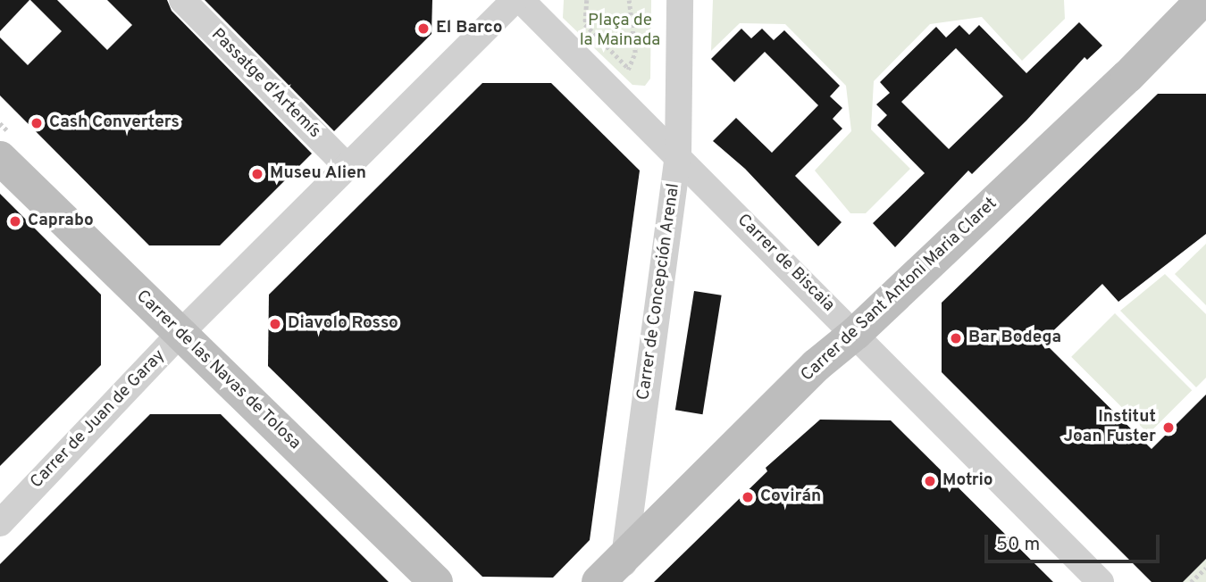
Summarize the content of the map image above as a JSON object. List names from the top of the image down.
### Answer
{
  "streets": {
    "street": [
      "Passatge d'Artemís",
      "Carrer de Biscaia",
      "Carrer de Sant Antoni Maria Claret",
      "Carrer de Concepción Arenal",
      "Carrer de las Navas de Tolosa",
      "Carrer de Juan de Garay"
    ]
  },
  "crossings": [
    ["Passatge d'Artemís", "Carrer de Juan de Garay"],
    ["Carrer de Biscaia", "Carrer de Sant Antoni Maria Claret"],
    ["Carrer de Biscaia", "Carrer de Concepción Arenal"],
    ["Carrer de Sant Antoni Maria Claret", "Carrer de Concepción Arenal"],
    ["Carrer de las Navas de Tolosa", "Carrer de Juan de Garay"]
  ],
  "parks": ["Plaça de la Mainada"],
  "places": [
    "El Barco",
    "Cash Converters",
    "Museu Alien",
    "Caprabo",
    "Diavolo Rosso",
    "Bar Bodega",
    "Institut Joan Fuster",
    "Motrio",
    "Covirán"
  ],
  "scale_bar": "50 m"
}
